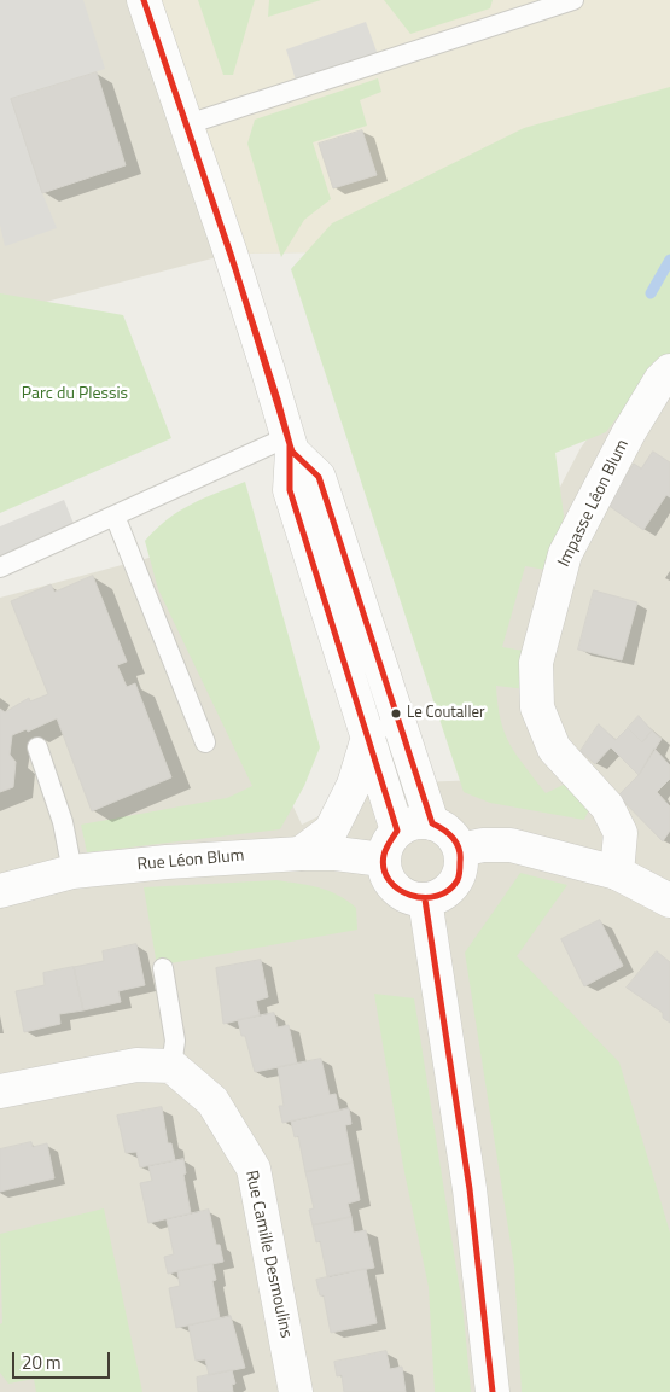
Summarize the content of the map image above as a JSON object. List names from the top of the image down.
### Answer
{
  "streets": {
    "street": ["Impasse Léon Blum", "Rue Léon Blum", "Rue Camille Desmoulins"]
  },
  "parks": ["Parc du Plessis"],
  "places": ["Le Coutaller"],
  "scale_bar": "20 m"
}
